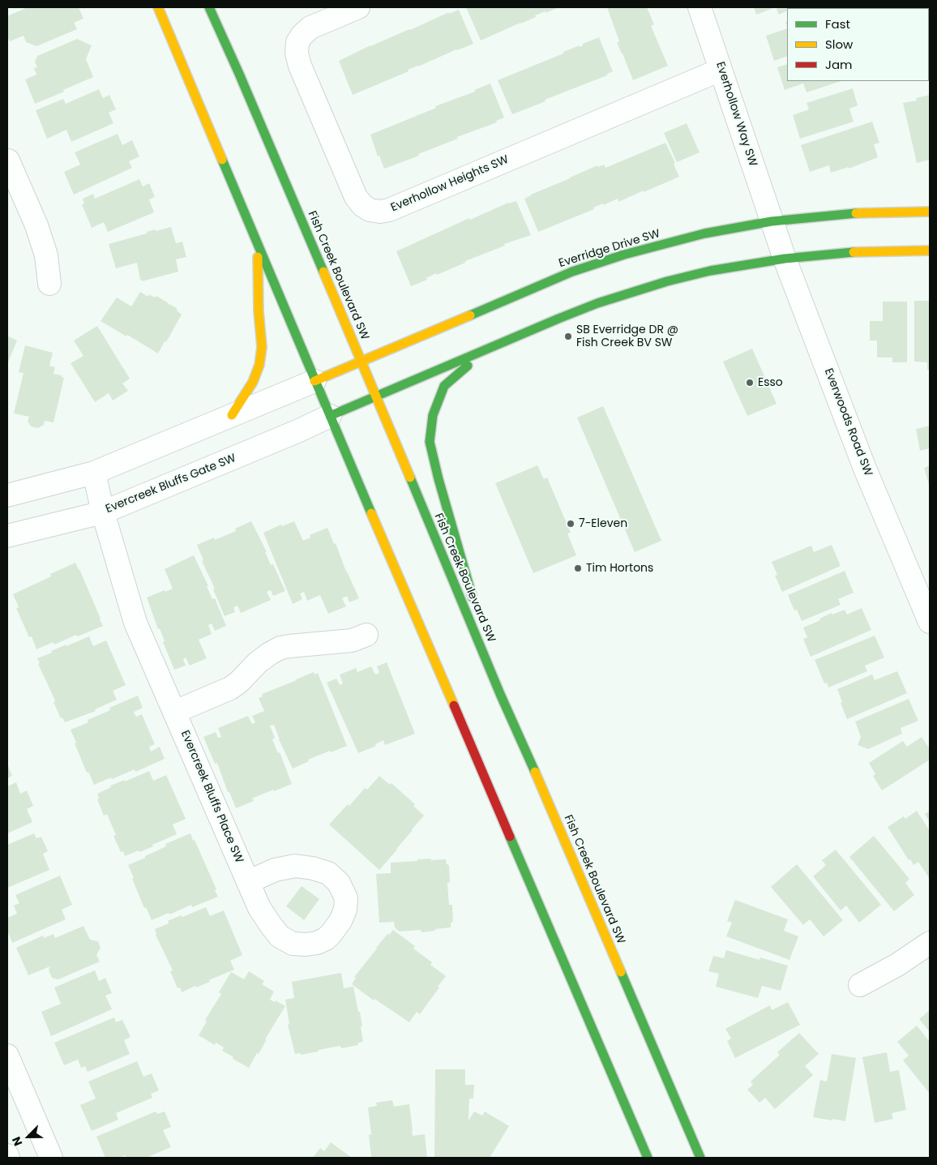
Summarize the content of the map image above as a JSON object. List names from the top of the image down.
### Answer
{
  "streets": {
    "main road": ["Everridge Drive SW", "Fish Creek Boulevard SW"],
    "street": [
      "Everhollow Way SW",
      "Everhollow Heights SW",
      "Everwoods Road SW",
      "Evercreek Bluffs Gate SW",
      "Evercreek Bluffs Place SW"
    ]
  },
  "crossings": [
    ["Everhollow Way SW", "Everhollow Heights SW"],
    ["Everhollow Way SW", "Everridge Drive SW"],
    ["Everhollow Way SW", "Everwoods Road SW"],
    ["Everridge Drive SW", "Fish Creek Boulevard SW"],
    ["Everridge Drive SW", "Everwoods Road SW"],
    ["Evercreek Bluffs Gate SW", "Evercreek Bluffs Place SW"]
  ],
  "places": [
    "SB Everridge DR @ Fish Creek BV SW",
    "Esso",
    "7-Eleven",
    "Tim Hortons"
  ],
  "legend": ["Fast", "Slow", "Jam"],
  "north": "bottom left"
}
